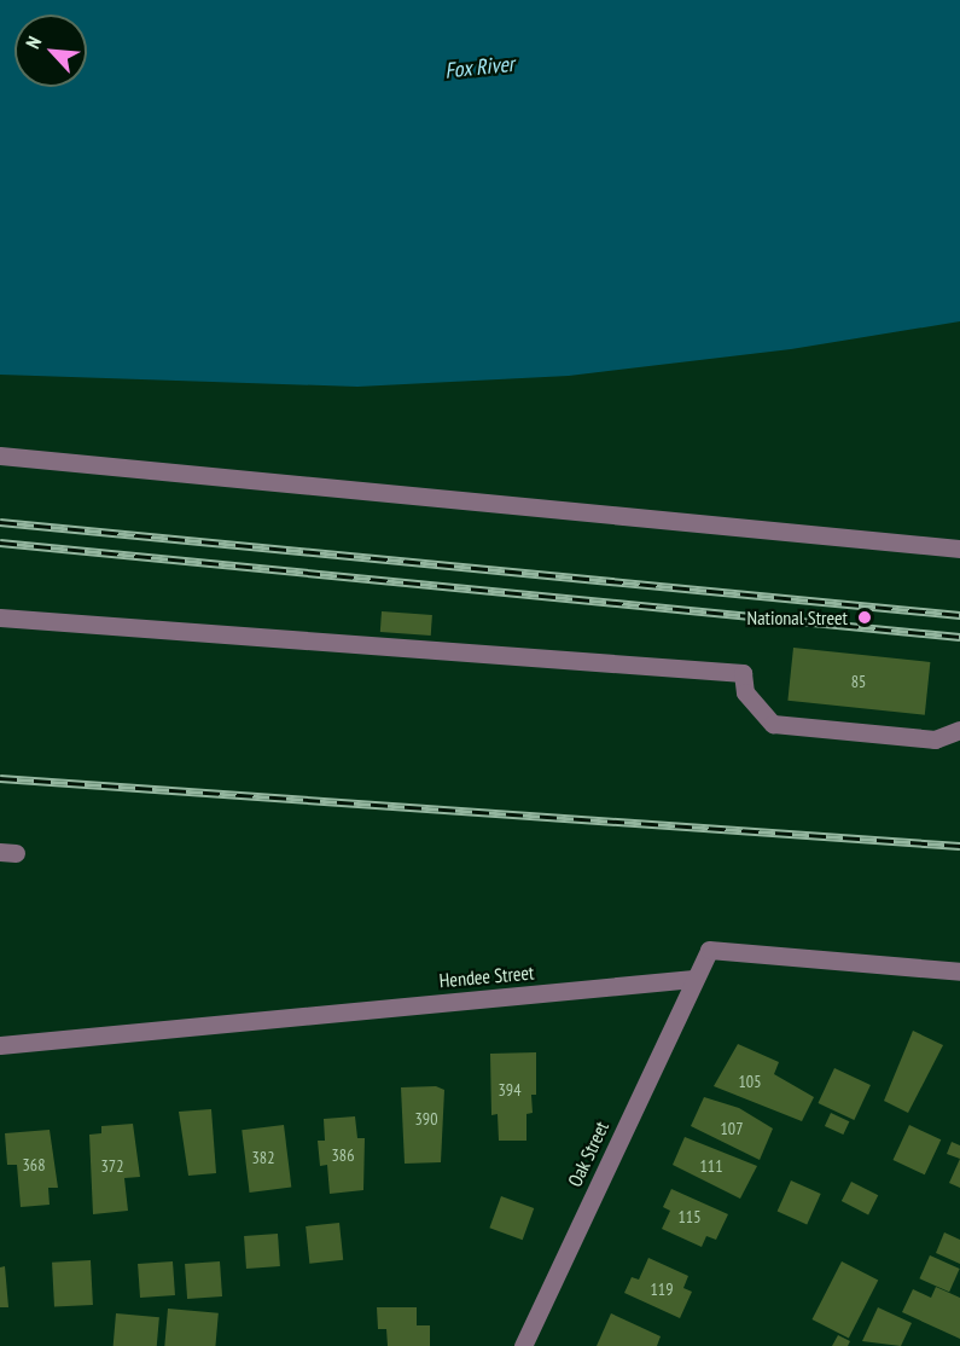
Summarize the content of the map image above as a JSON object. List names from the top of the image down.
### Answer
{
  "streets": {
    "street": ["Hendee Street", "Oak Street"]
  },
  "crossings": [
    ["Hendee Street", "Oak Street"]
  ],
  "water": ["Fox River"],
  "places": ["National Street"],
  "house_numbers": [
    "85",
    "105",
    "394",
    "390",
    "107",
    "386",
    "382",
    "368",
    "372",
    "111",
    "115",
    "119"
  ],
  "north": "top left"
}
